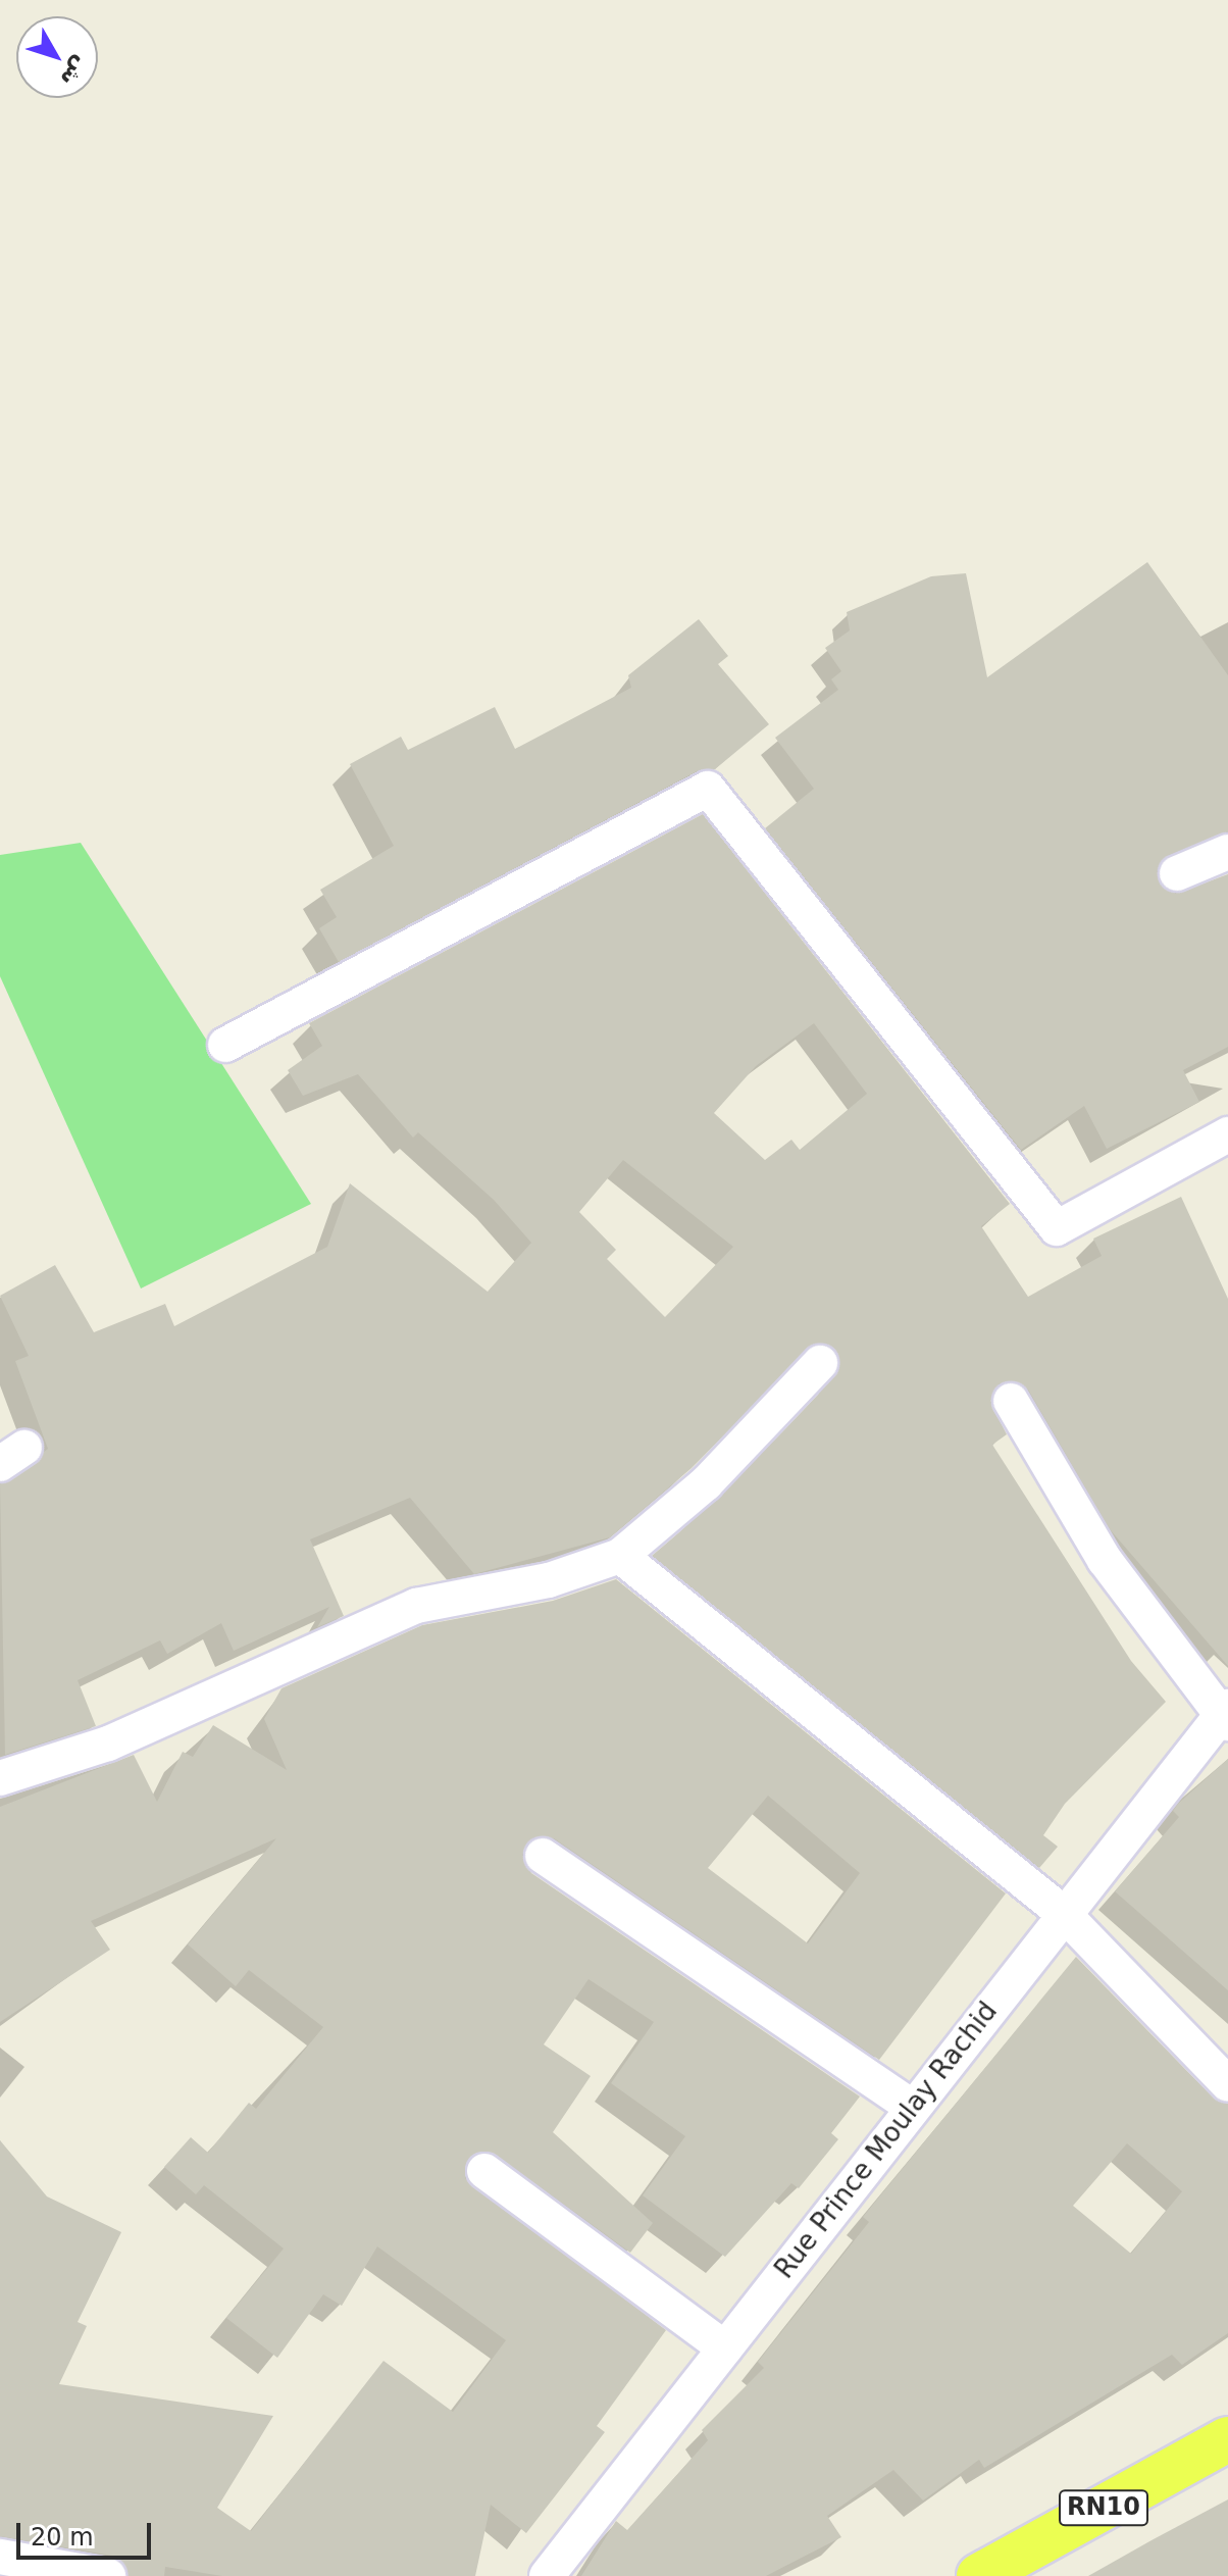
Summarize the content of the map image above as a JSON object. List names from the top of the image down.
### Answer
{
  "streets": {
    "main road": ["RN10"],
    "street": ["Rue Prince Moulay Rachid"]
  },
  "scale_bar": "20 m",
  "north": "bottom right"
}
